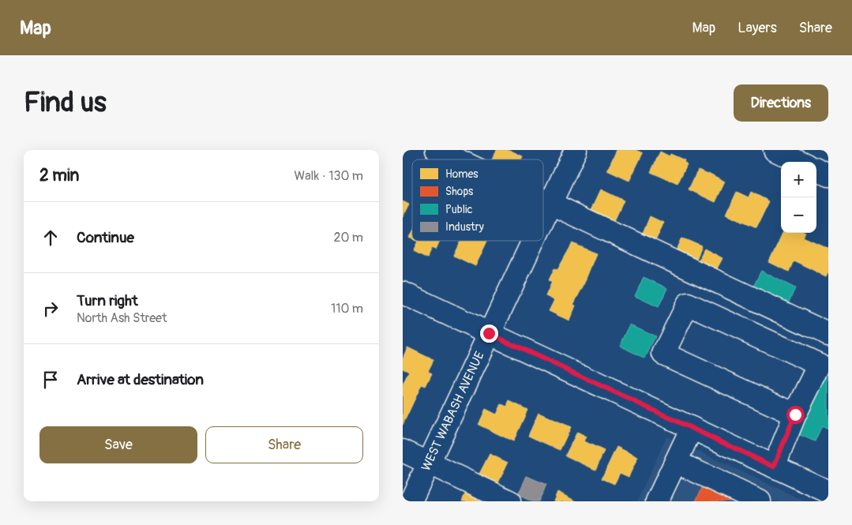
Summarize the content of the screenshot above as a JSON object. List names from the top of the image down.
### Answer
{
  "streets": {
    "main road": ["WEST WABASH AVENUE"]
  },
  "legend": [
    "Homes",
    "Shops",
    "Public",
    "Industry"
  ],
  "page": {
    "header": "Map",
    "nav": ["Map", "Layers", "Share"],
    "buttons": [
      "Directions",
      ["Save", "Share"]
    ],
    "title": "Find us",
    "heading": ["2 min", "Walk · 130 m"],
    "map_buttons": ["+", "−"],
    "list": [
      ["Continue", "20 m"],
      ["Turn right", "North Ash Street", "110 m"],
      "Arrive at destination"
    ]
  }
}
